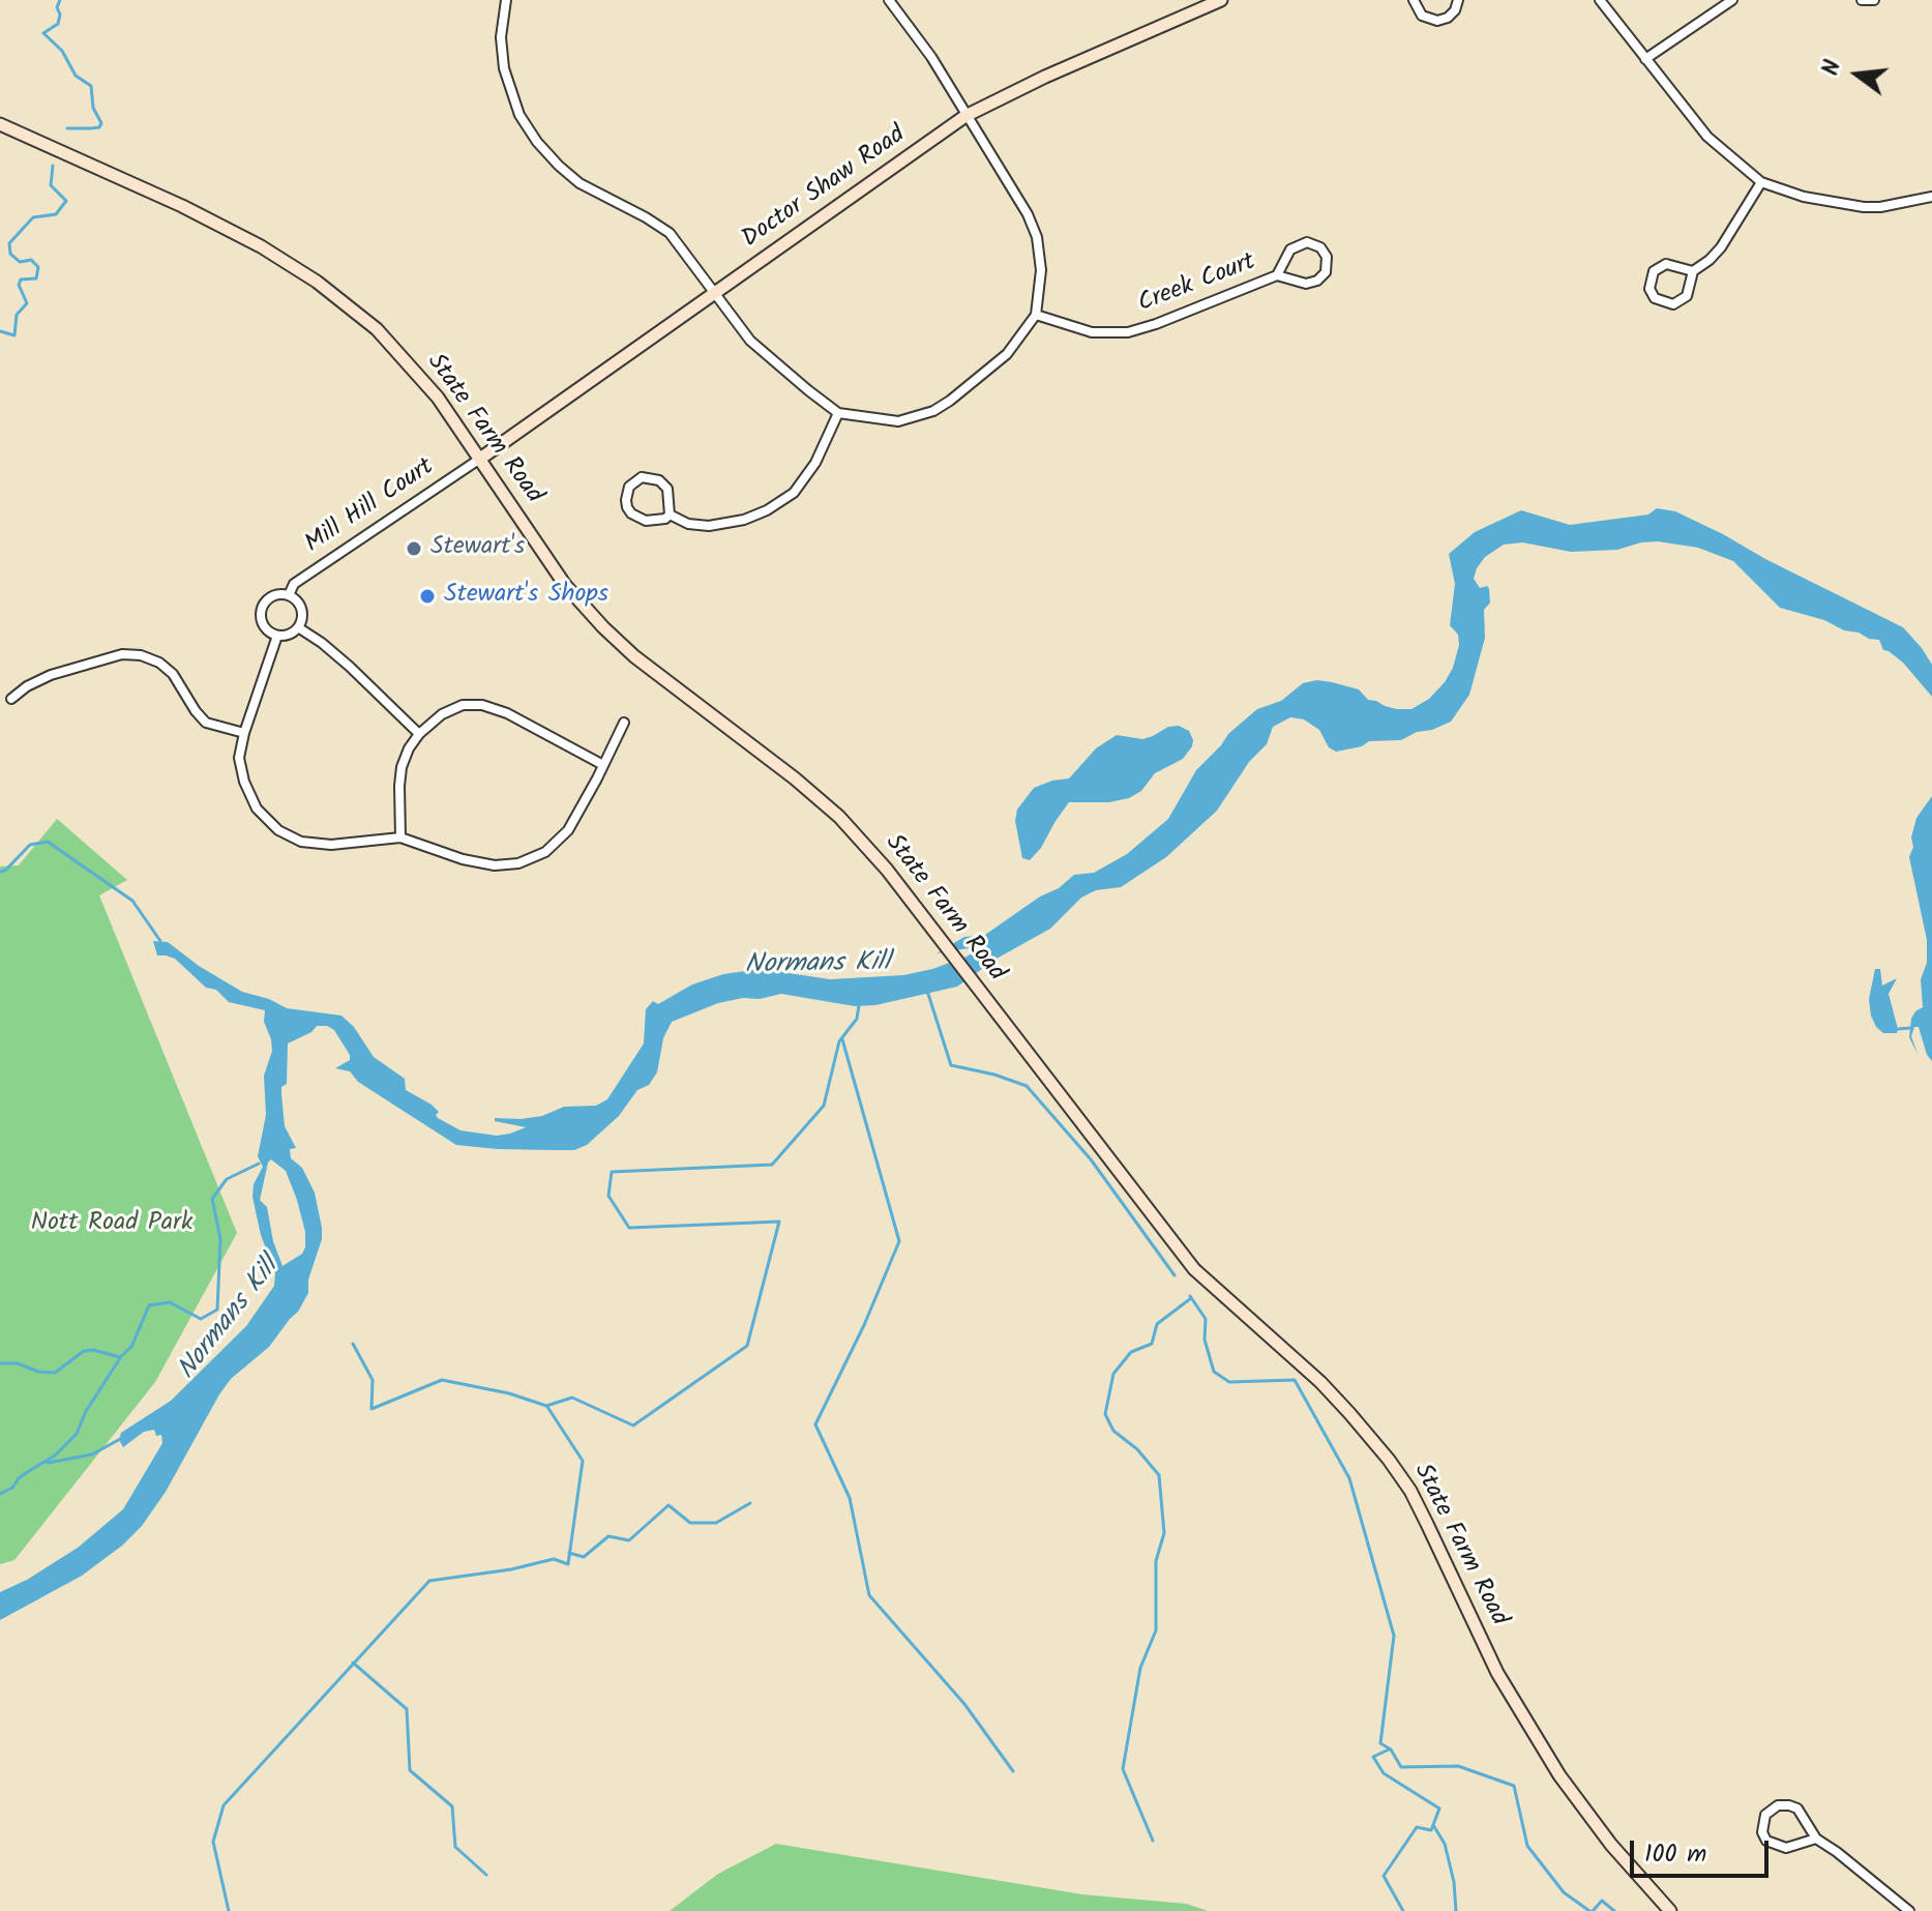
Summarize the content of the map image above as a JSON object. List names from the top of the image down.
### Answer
{
  "streets": {
    "main road": ["Doctor Shaw Road", "State Farm Road"],
    "street": ["Creek Court", "Mill Hill Court"]
  },
  "crossings": [
    ["Doctor Shaw Road", "State Farm Road"],
    ["Doctor Shaw Road", "Mill Hill Court"],
    ["State Farm Road", "Mill Hill Court"]
  ],
  "water": ["Normans Kill"],
  "parks": ["Nott Road Park"],
  "places": ["Stewart's", "Stewart's Shops"],
  "scale_bar": "100 m",
  "north": "left"
}
